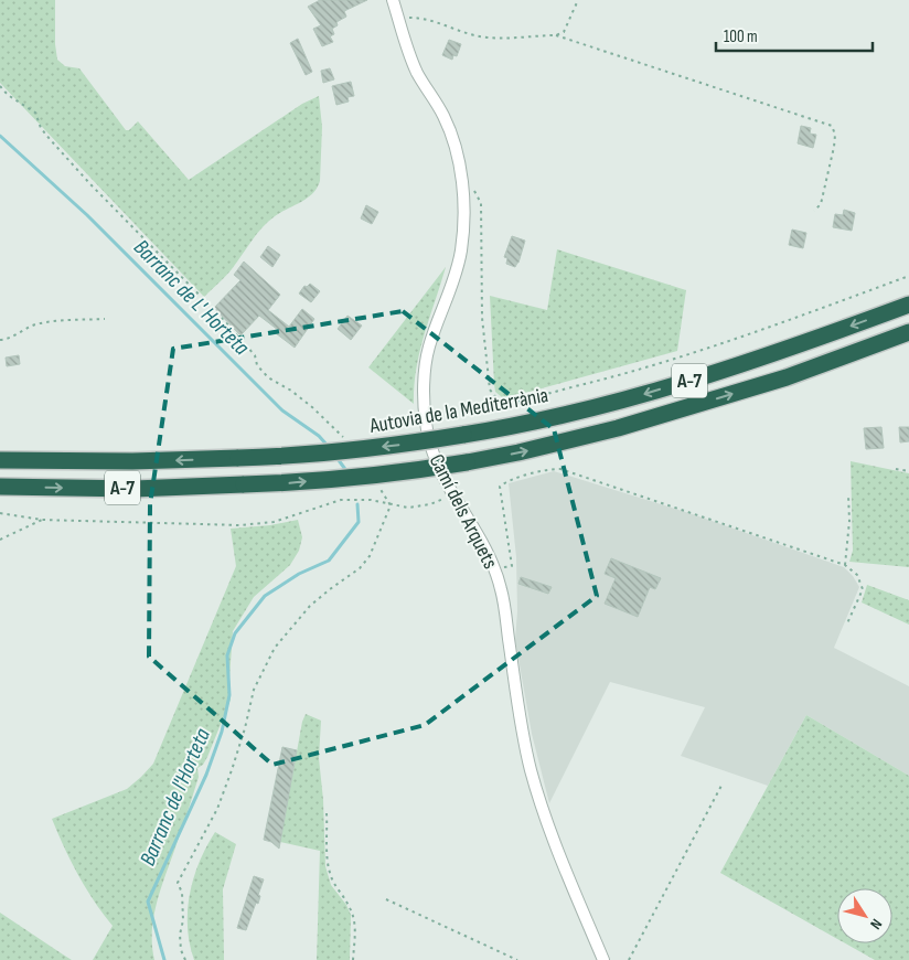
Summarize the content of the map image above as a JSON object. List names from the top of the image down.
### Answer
{
  "streets": {
    "highway": ["A-7", "Autovia de la Mediterrània"],
    "street": ["Camí dels Arquets"]
  },
  "water": ["Barranc de L' Horteta", "Barranc de l'Horteta"],
  "scale_bar": "100 m",
  "north": "bottom right"
}
